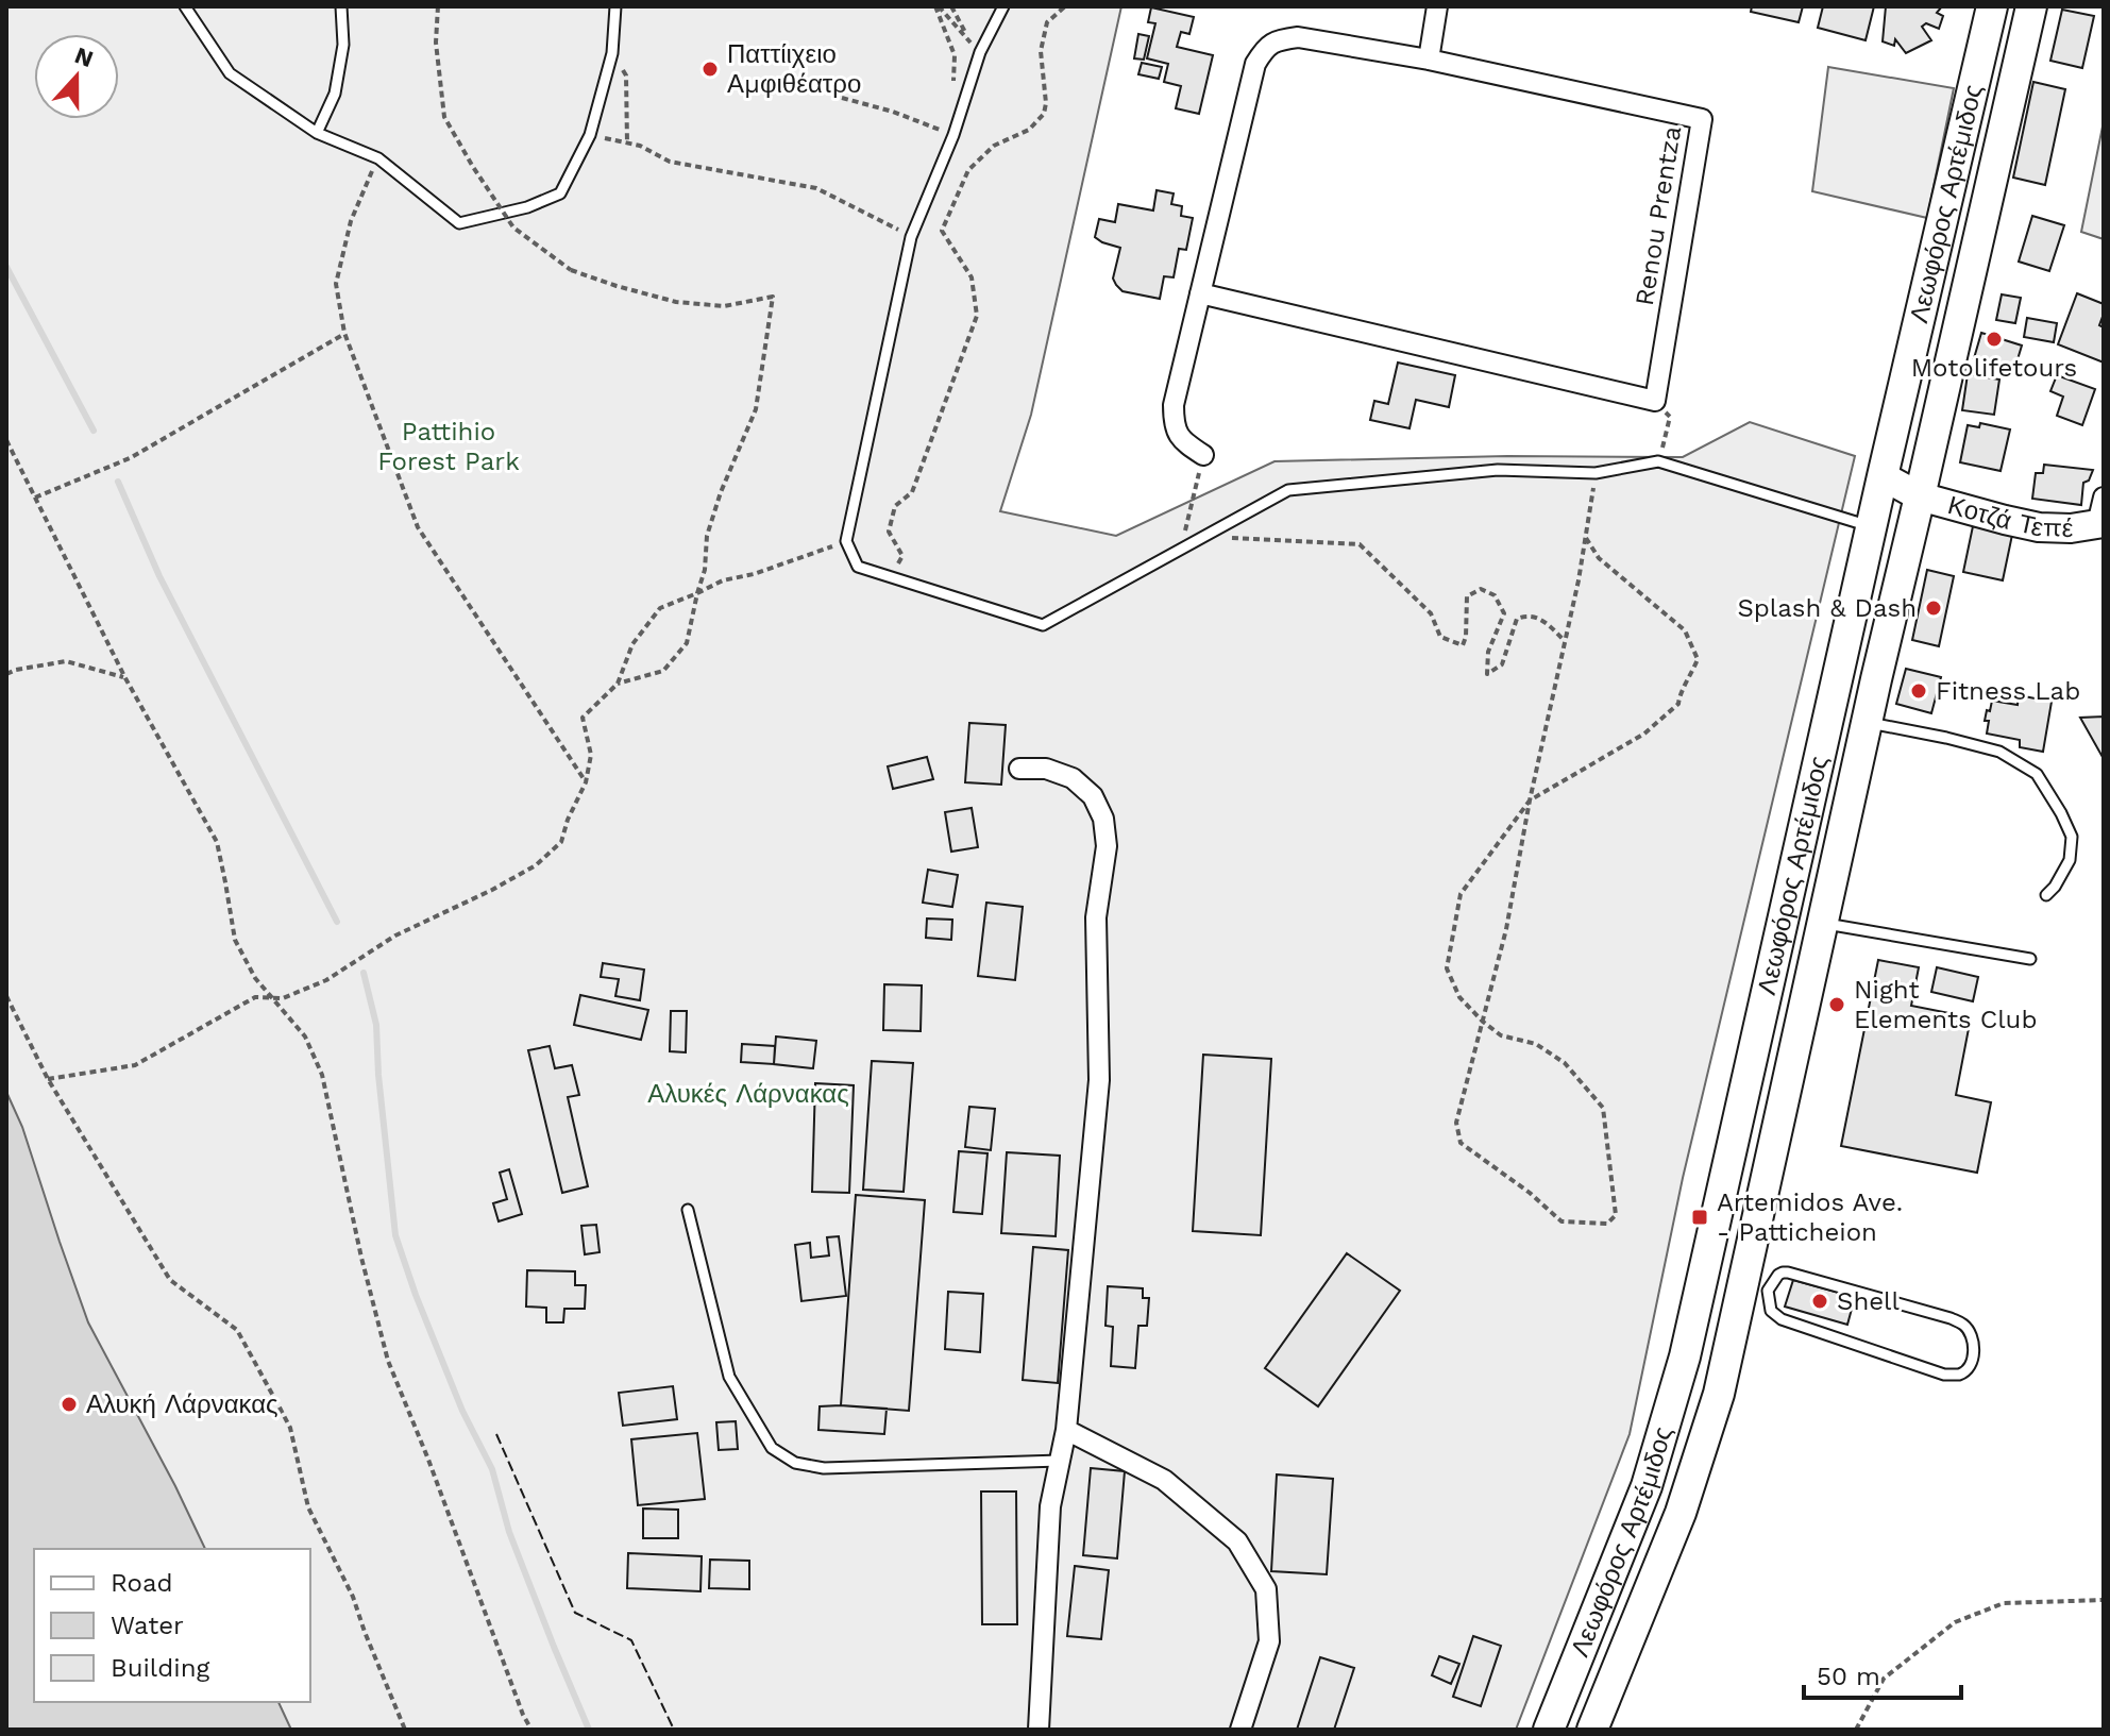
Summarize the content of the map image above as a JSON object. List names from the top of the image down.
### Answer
{
  "streets": {
    "main road": ["Λεωφόρος Αρτέμιδος"],
    "street": ["Renou Prentza", "Κοτζά Τεπέ"]
  },
  "crossings": [
    ["Λεωφόρος Αρτέμιδος", "Κοτζά Τεπέ"]
  ],
  "parks": ["Pattihio Forest Park", "Αλυκές Λάρνακας"],
  "places": {
    "other": [
      "Παττίιχειο Αμφιθέατρο",
      "Motolifetours",
      "Splash & Dash",
      "Fitness Lab",
      "Night Elements Club",
      "Shell",
      "Αλυκή Λάρνακας"
    ],
    "transit": ["Artemidos Ave. - Patticheion"]
  },
  "legend": ["Road", "Water", "Building"],
  "scale_bar": "50 m",
  "north": "top"
}
